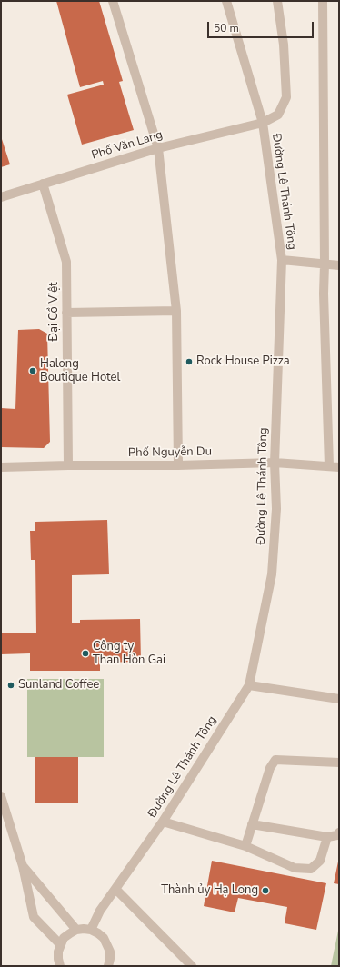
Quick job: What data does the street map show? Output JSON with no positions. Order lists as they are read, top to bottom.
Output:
{
  "streets": {
    "street": [
      "Phố Văn Lang",
      "Đường Lê Thánh Tông",
      "Đại Cồ Việt",
      "Phố Nguyễn Du"
    ]
  },
  "crossings": [
    ["Phố Văn Lang", "Đường Lê Thánh Tông"],
    ["Phố Văn Lang", "Đại Cồ Việt"],
    ["Đường Lê Thánh Tông", "Phố Nguyễn Du"],
    ["Đại Cồ Việt", "Phố Nguyễn Du"]
  ],
  "places": [
    "Rock House Pizza",
    "Halong Boutique Hotel",
    "Công ty Than Hòn Gai",
    "Sunland Coffee",
    "Thành ủy Hạ Long"
  ],
  "scale_bar": "50 m"
}
